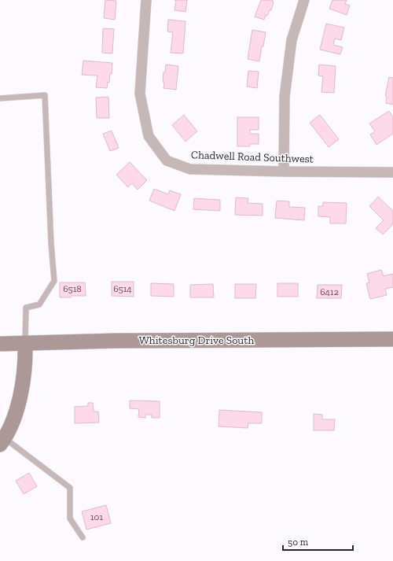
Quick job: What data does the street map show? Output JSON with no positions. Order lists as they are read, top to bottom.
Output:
{
  "streets": {
    "main road": ["Whitesburg Drive South"],
    "street": ["Chadwell Road Southwest"]
  },
  "house_numbers": [
    "6518",
    "6514",
    "6412",
    "101"
  ],
  "scale_bar": "50 m"
}
